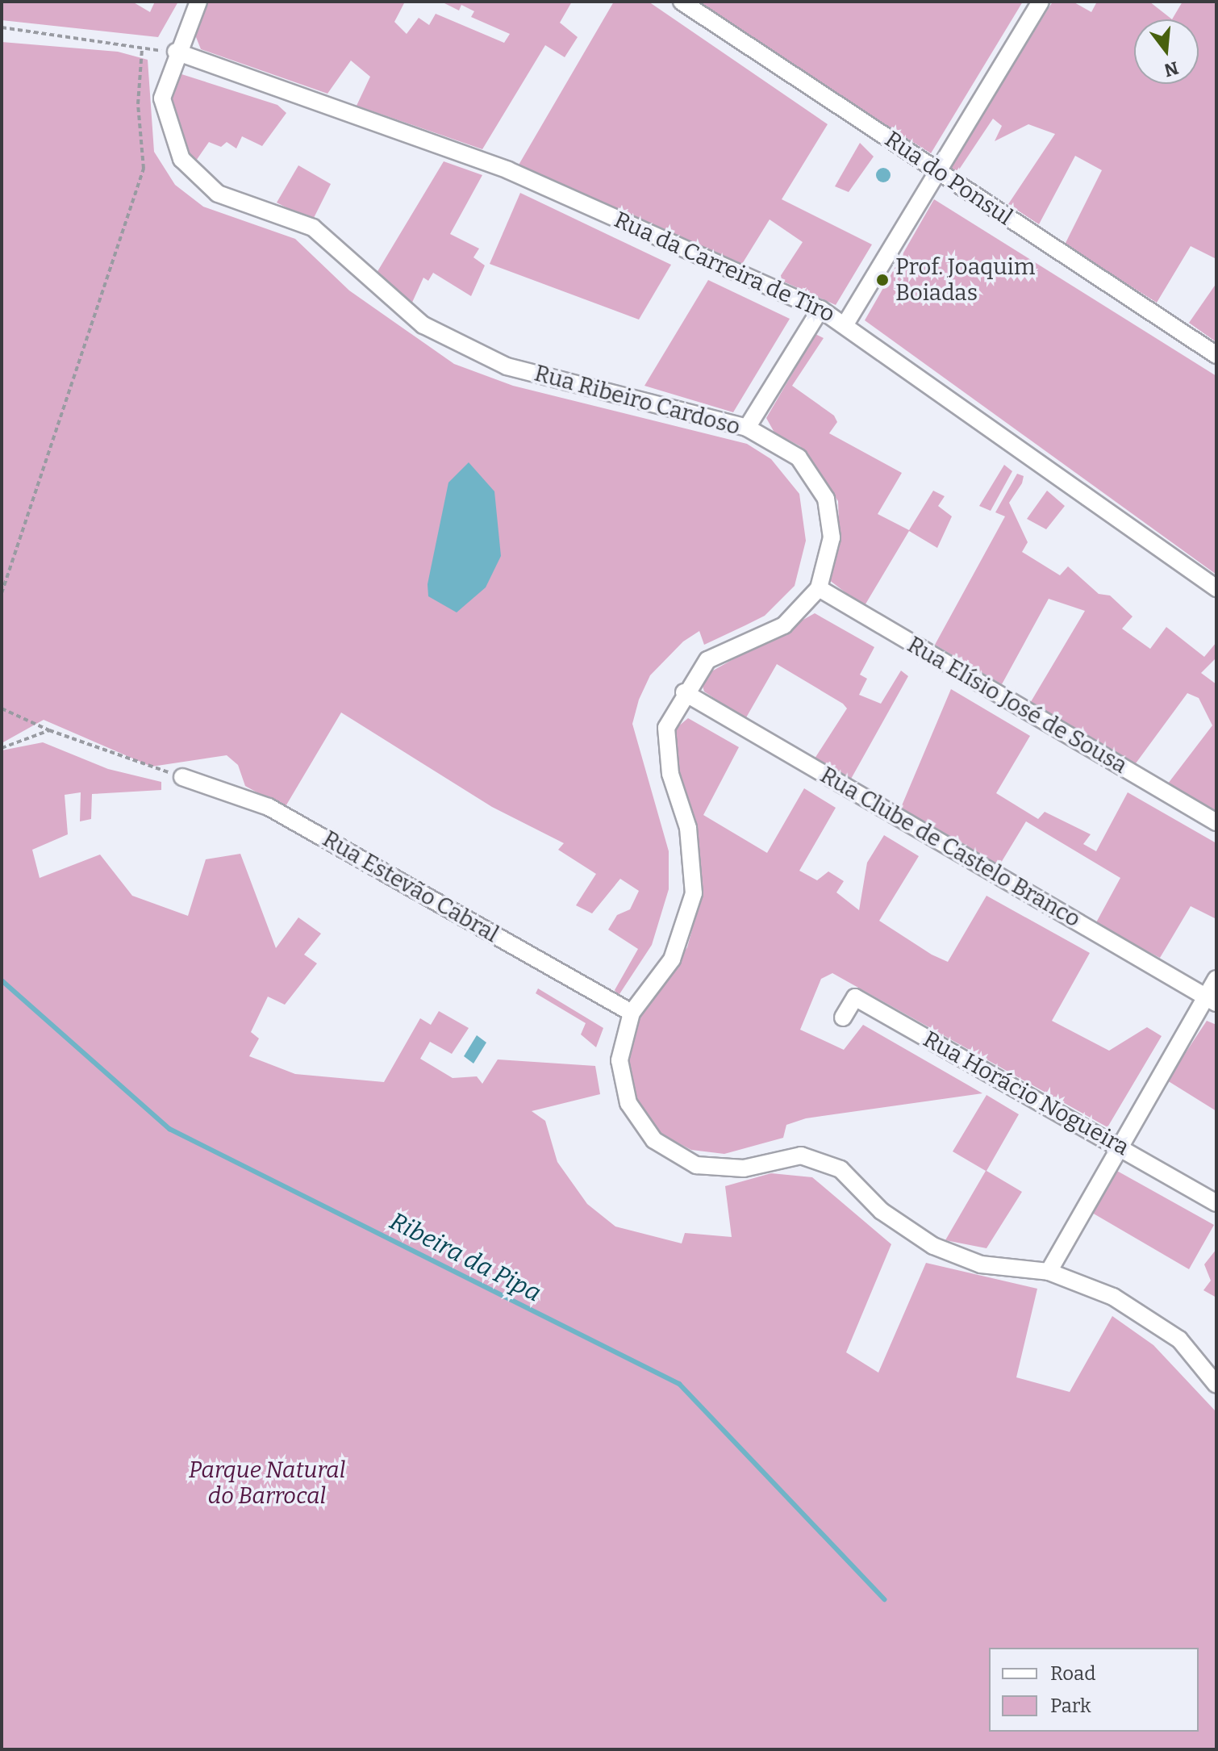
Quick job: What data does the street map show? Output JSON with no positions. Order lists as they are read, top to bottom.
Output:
{
  "streets": {
    "street": [
      "Rua do Ponsul",
      "Rua da Carreira de Tiro",
      "Rua Ribeiro Cardoso",
      "Rua Elísio José de Sousa",
      "Rua Clube de Castelo Branco",
      "Rua Estevão Cabral",
      "Rua Horácio Nogueira"
    ]
  },
  "crossings": [
    ["Rua da Carreira de Tiro", "Rua Ribeiro Cardoso"],
    ["Rua Ribeiro Cardoso", "Rua Elísio José de Sousa"],
    ["Rua Ribeiro Cardoso", "Rua Clube de Castelo Branco"],
    ["Rua Ribeiro Cardoso", "Rua Estevão Cabral"]
  ],
  "water": ["Ribeira da Pipa"],
  "parks": ["Parque Natural do Barrocal"],
  "places": ["Prof. Joaquim Boiadas"],
  "legend": ["Road", "Park"],
  "north": "bottom"
}
